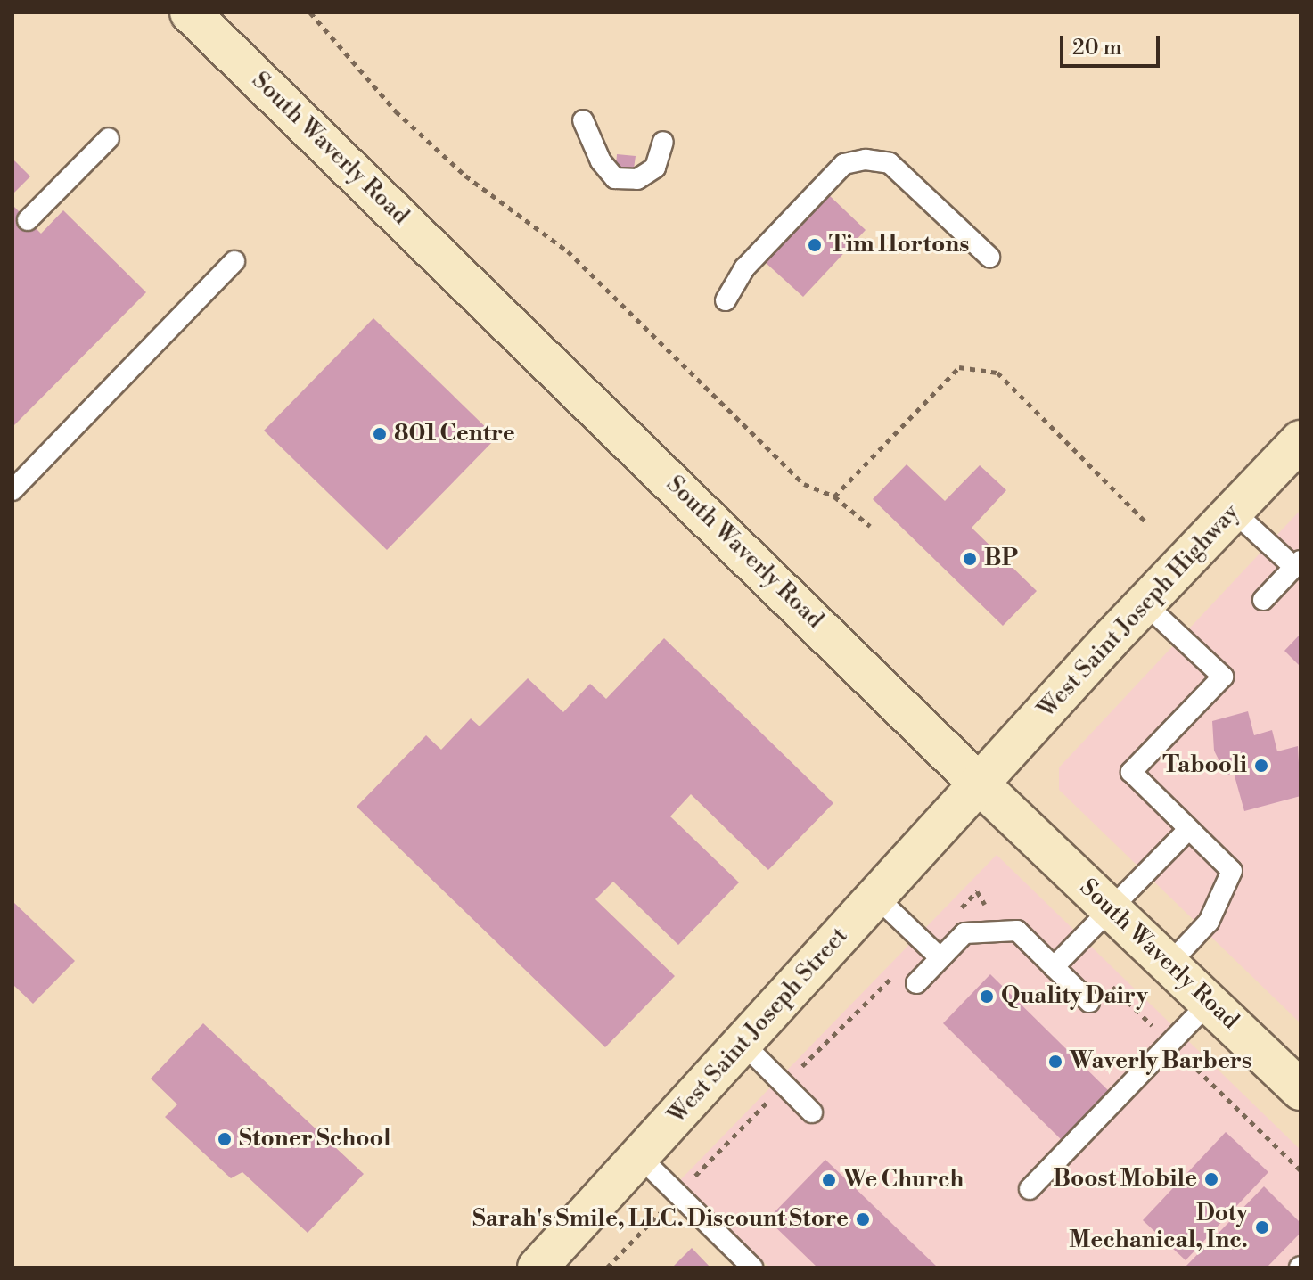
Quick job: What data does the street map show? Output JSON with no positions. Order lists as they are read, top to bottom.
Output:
{
  "streets": {
    "main road": ["South Waverly Road", "West Saint Joseph Highway", "West Saint Joseph Street"]
  },
  "crossings": [
    ["South Waverly Road", "West Saint Joseph Highway"],
    ["South Waverly Road", "West Saint Joseph Street"],
    ["West Saint Joseph Highway", "West Saint Joseph Street"]
  ],
  "places": [
    "Tim Hortons",
    "801 Centre",
    "BP",
    "Tabooli",
    "Quality Dairy",
    "Waverly Barbers",
    "Stoner School",
    "Boost Mobile",
    "We Church",
    "Sarah's Smile, LLC. Discount Store",
    "Doty Mechanical, Inc."
  ],
  "scale_bar": "20 m"
}
